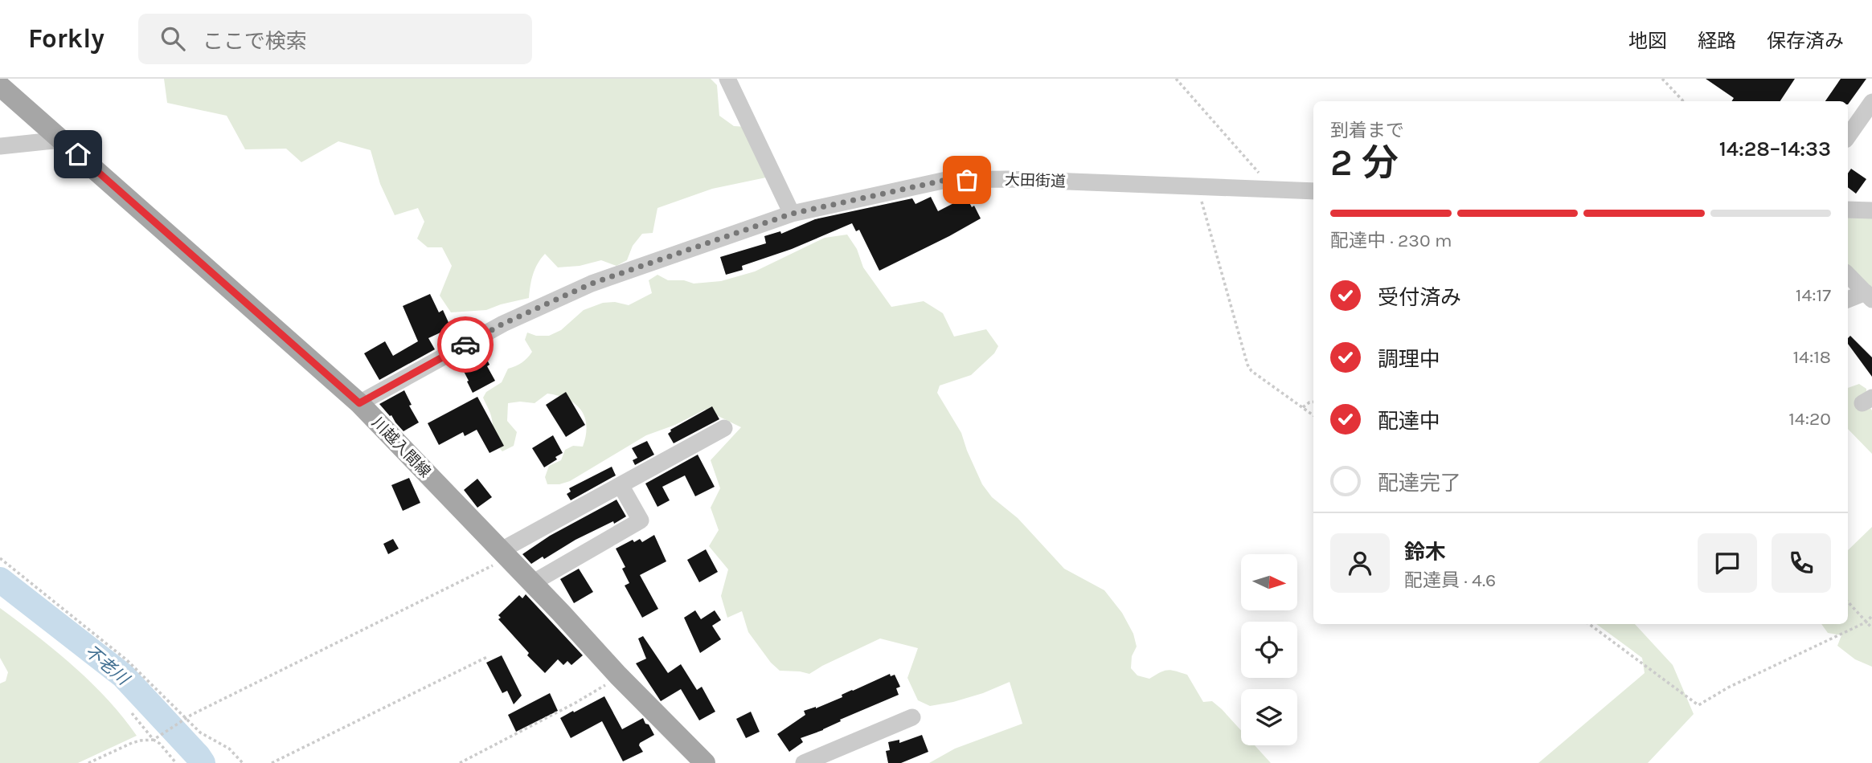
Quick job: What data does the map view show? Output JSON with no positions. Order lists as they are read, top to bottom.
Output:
{
  "streets": {
    "main road": ["川越入間線"],
    "street": ["大田街道"]
  },
  "crossings": [
    ["大田街道", "川越入間線"]
  ],
  "water": ["不老川"],
  "north": "right",
  "page": {
    "header": "Forkly",
    "search": "ここで検索",
    "nav": ["地図", "経路", "保存済み"],
    "heading": ["2 分", "到着まで", "14:28–14:33"],
    "panel": ["鈴木", "配達員 · 4.6"],
    "bar": "配達中 · 230 m",
    "list": [
      ["受付済み", "14:17"],
      ["調理中", "14:18"],
      ["配達中", "14:20"],
      "配達完了"
    ]
  }
}
